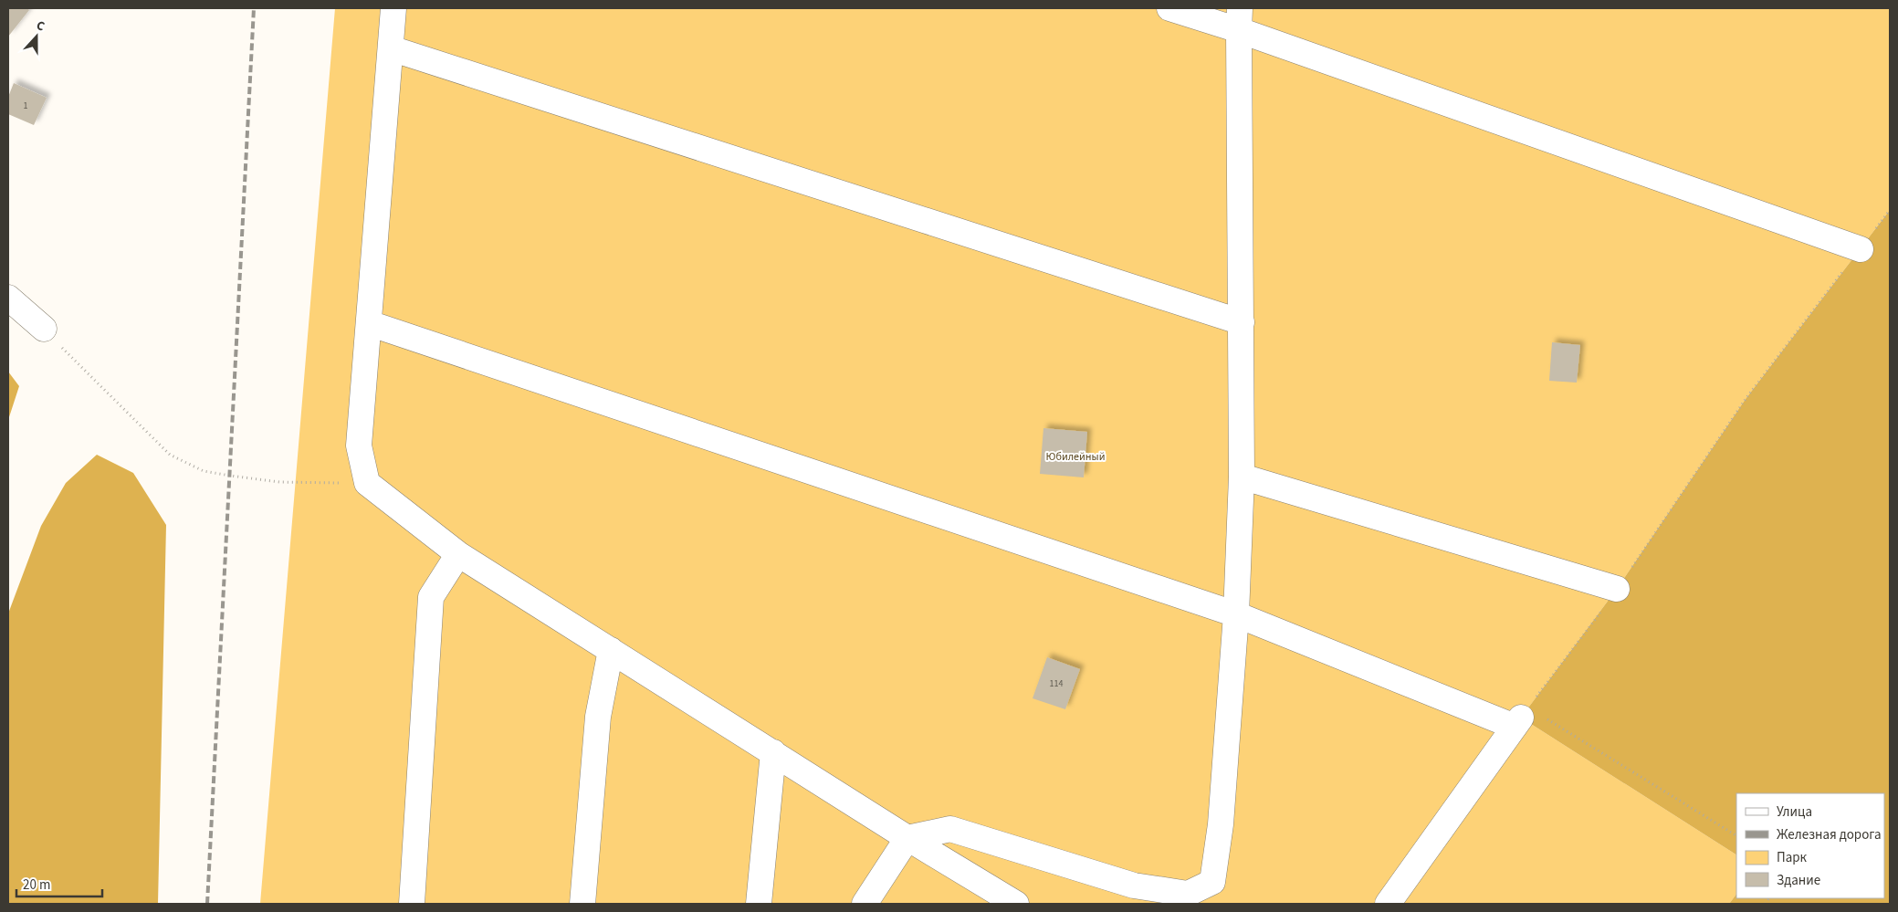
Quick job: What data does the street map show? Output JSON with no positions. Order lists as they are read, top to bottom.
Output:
{
  "parks": ["Юбилейный"],
  "house_numbers": ["1", "114"],
  "legend": [
    "Улица",
    "Железная дорога",
    "Парк",
    "Здание"
  ],
  "scale_bar": "20 m",
  "north": "top"
}
